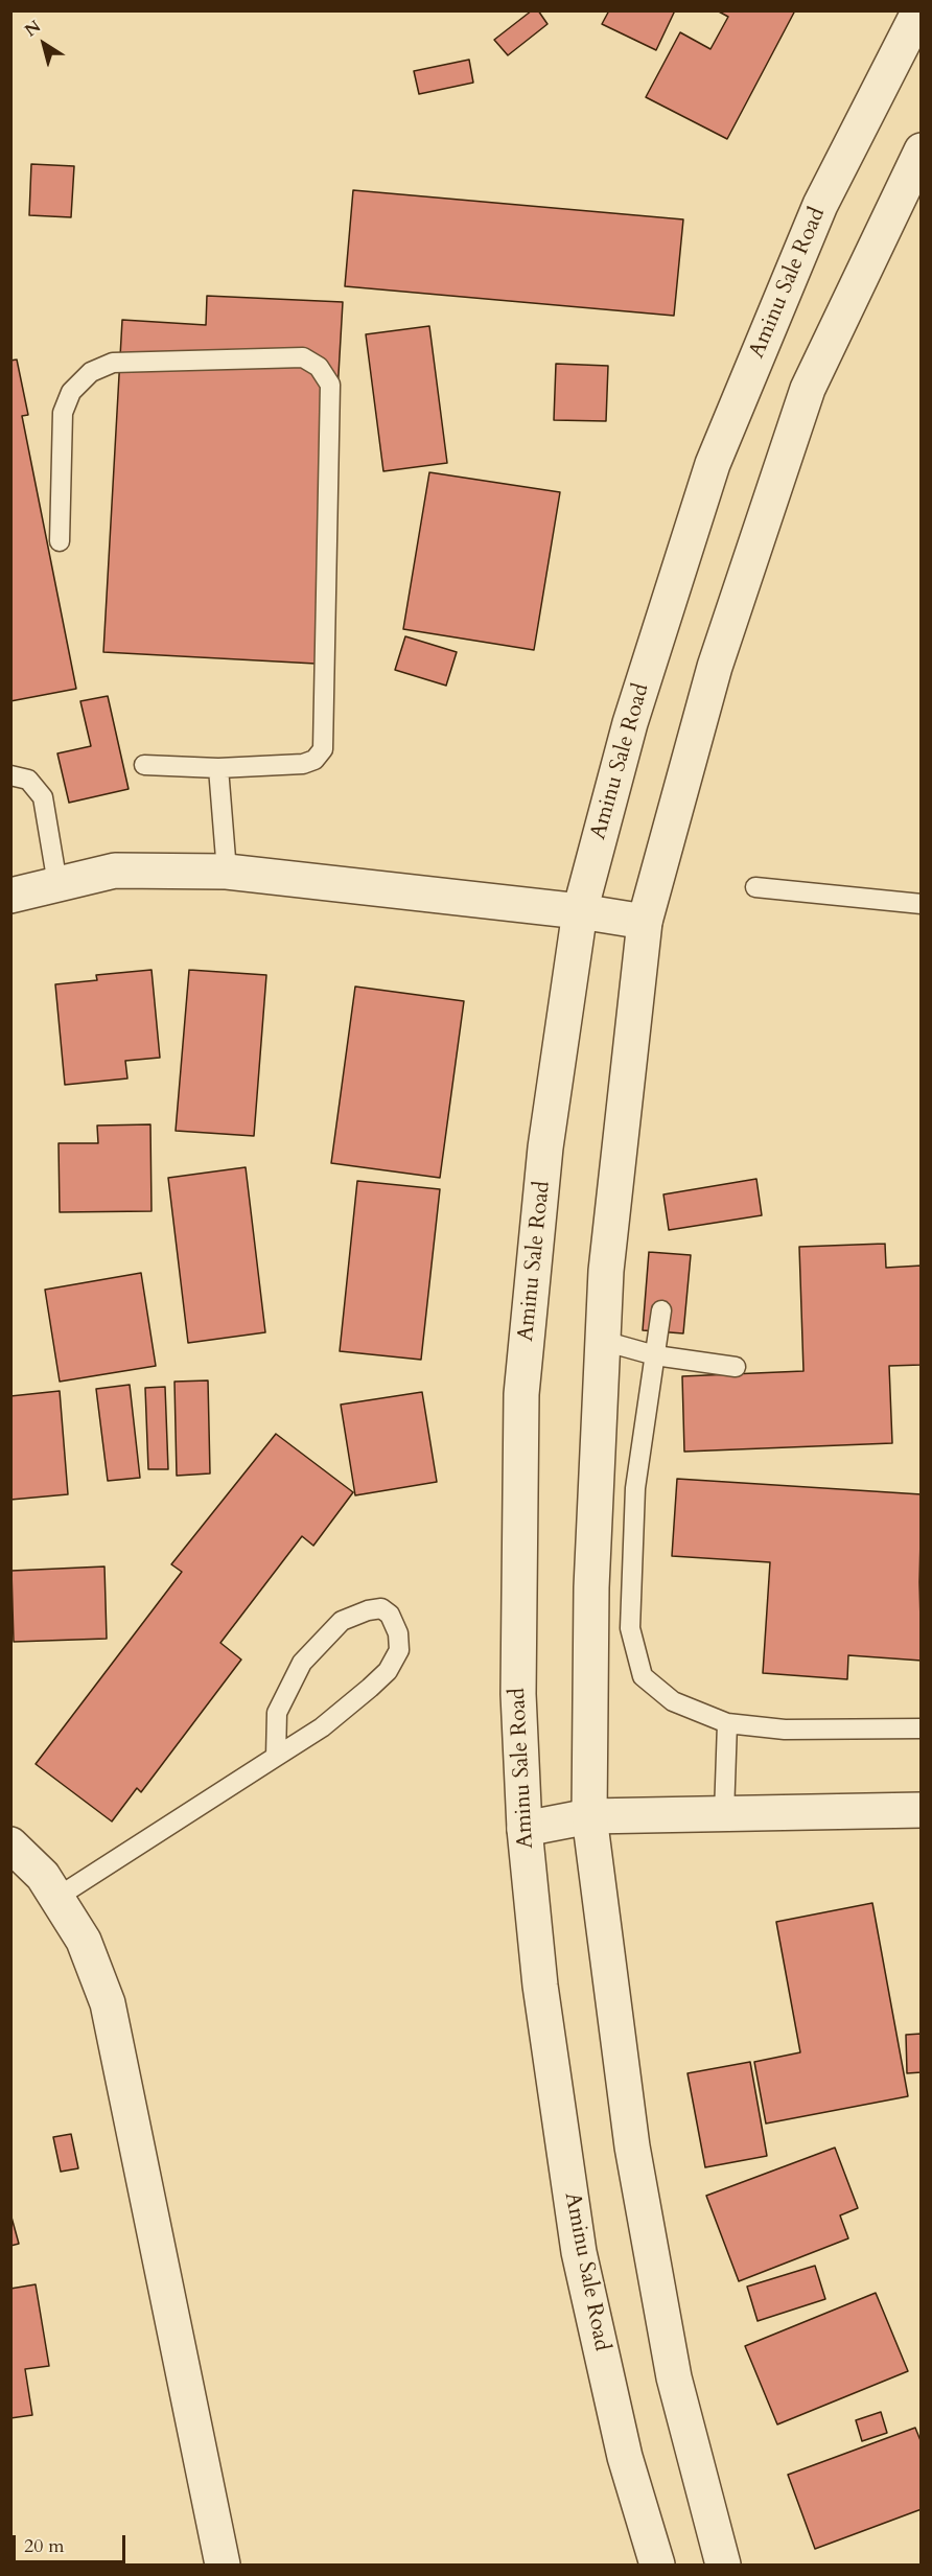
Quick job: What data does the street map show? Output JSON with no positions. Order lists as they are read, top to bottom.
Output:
{
  "streets": {
    "street": ["Aminu Sale Road"]
  },
  "scale_bar": "20 m",
  "north": "top left"
}
